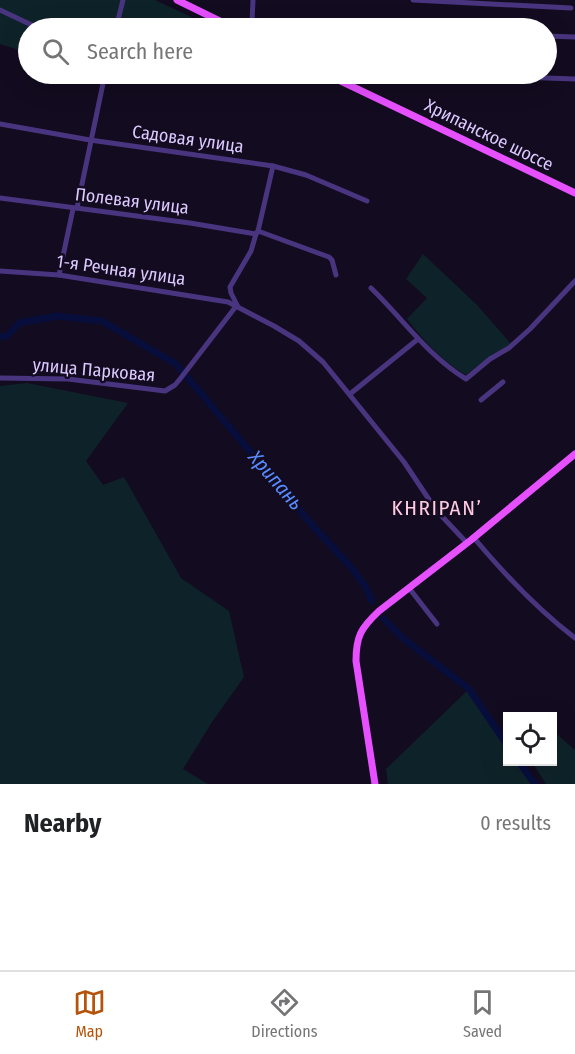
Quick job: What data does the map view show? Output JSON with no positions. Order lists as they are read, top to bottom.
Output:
{
  "streets": {
    "main road": ["Хрипанское шоссе"],
    "street": [
      "Садовая улица",
      "Полевая улица",
      "1-я Речная улица",
      "улица Парковая"
    ]
  },
  "crossings": [
    ["1-я Речная улица", "улица Парковая"]
  ],
  "districts": ["KHRIPAN’"],
  "water": ["Хрипань"],
  "page": {
    "search": "Search here",
    "heading": ["Nearby", "0 results"],
    "nav": ["Map", "Directions", "Saved"]
  }
}
